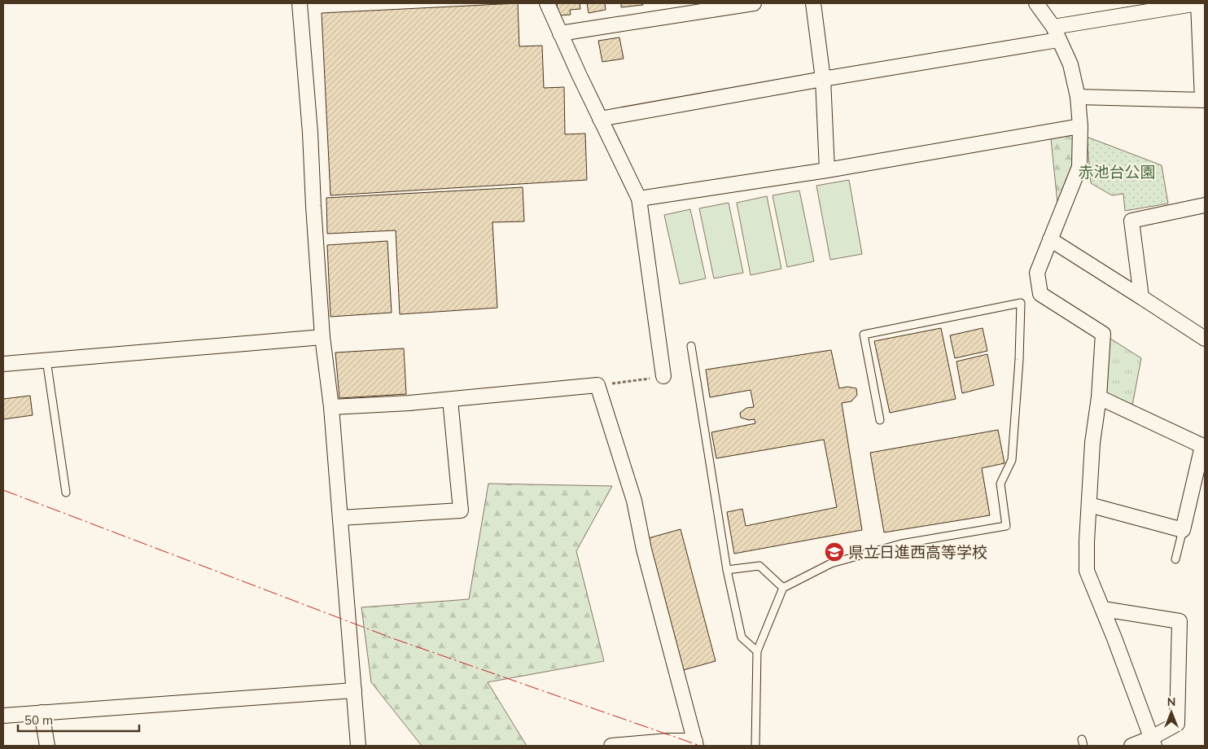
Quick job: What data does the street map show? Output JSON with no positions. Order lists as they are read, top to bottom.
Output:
{
  "parks": ["赤池台公園"],
  "places": {
    "school or university": ["県立日進西高等学校"]
  },
  "scale_bar": "50 m",
  "north": "top"
}
